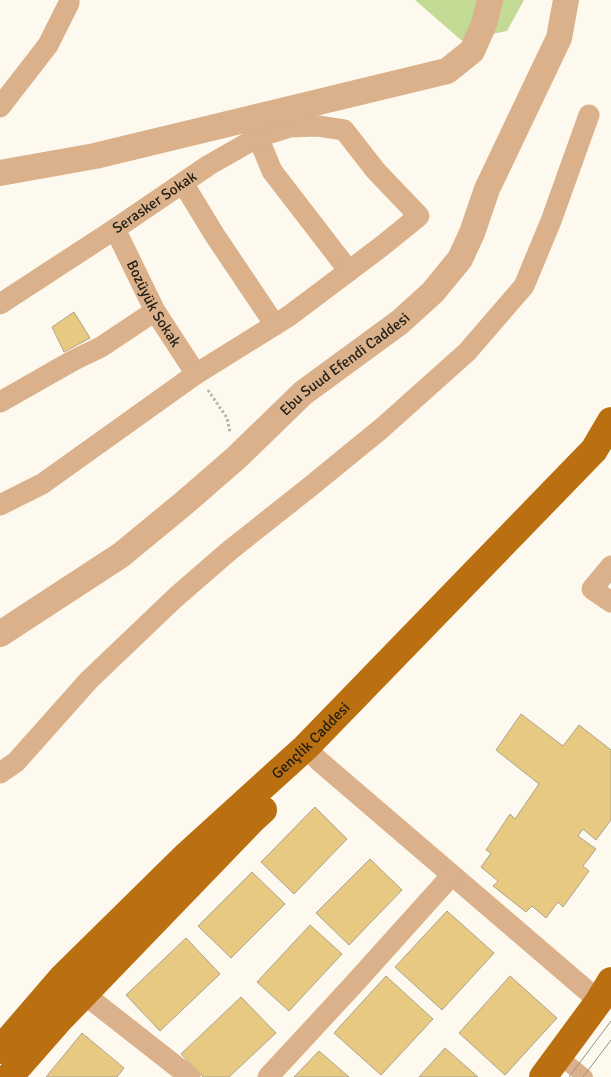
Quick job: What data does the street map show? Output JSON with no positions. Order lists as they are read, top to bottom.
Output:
{
  "streets": {
    "main road": ["Gençlik Caddesi"],
    "street": ["Serasker Sokak", "Bozüyük Sokak", "Ebu Suud Efendi Caddesi"]
  },
  "crossings": [
    ["Serasker Sokak", "Bozüyük Sokak"]
  ]
}
